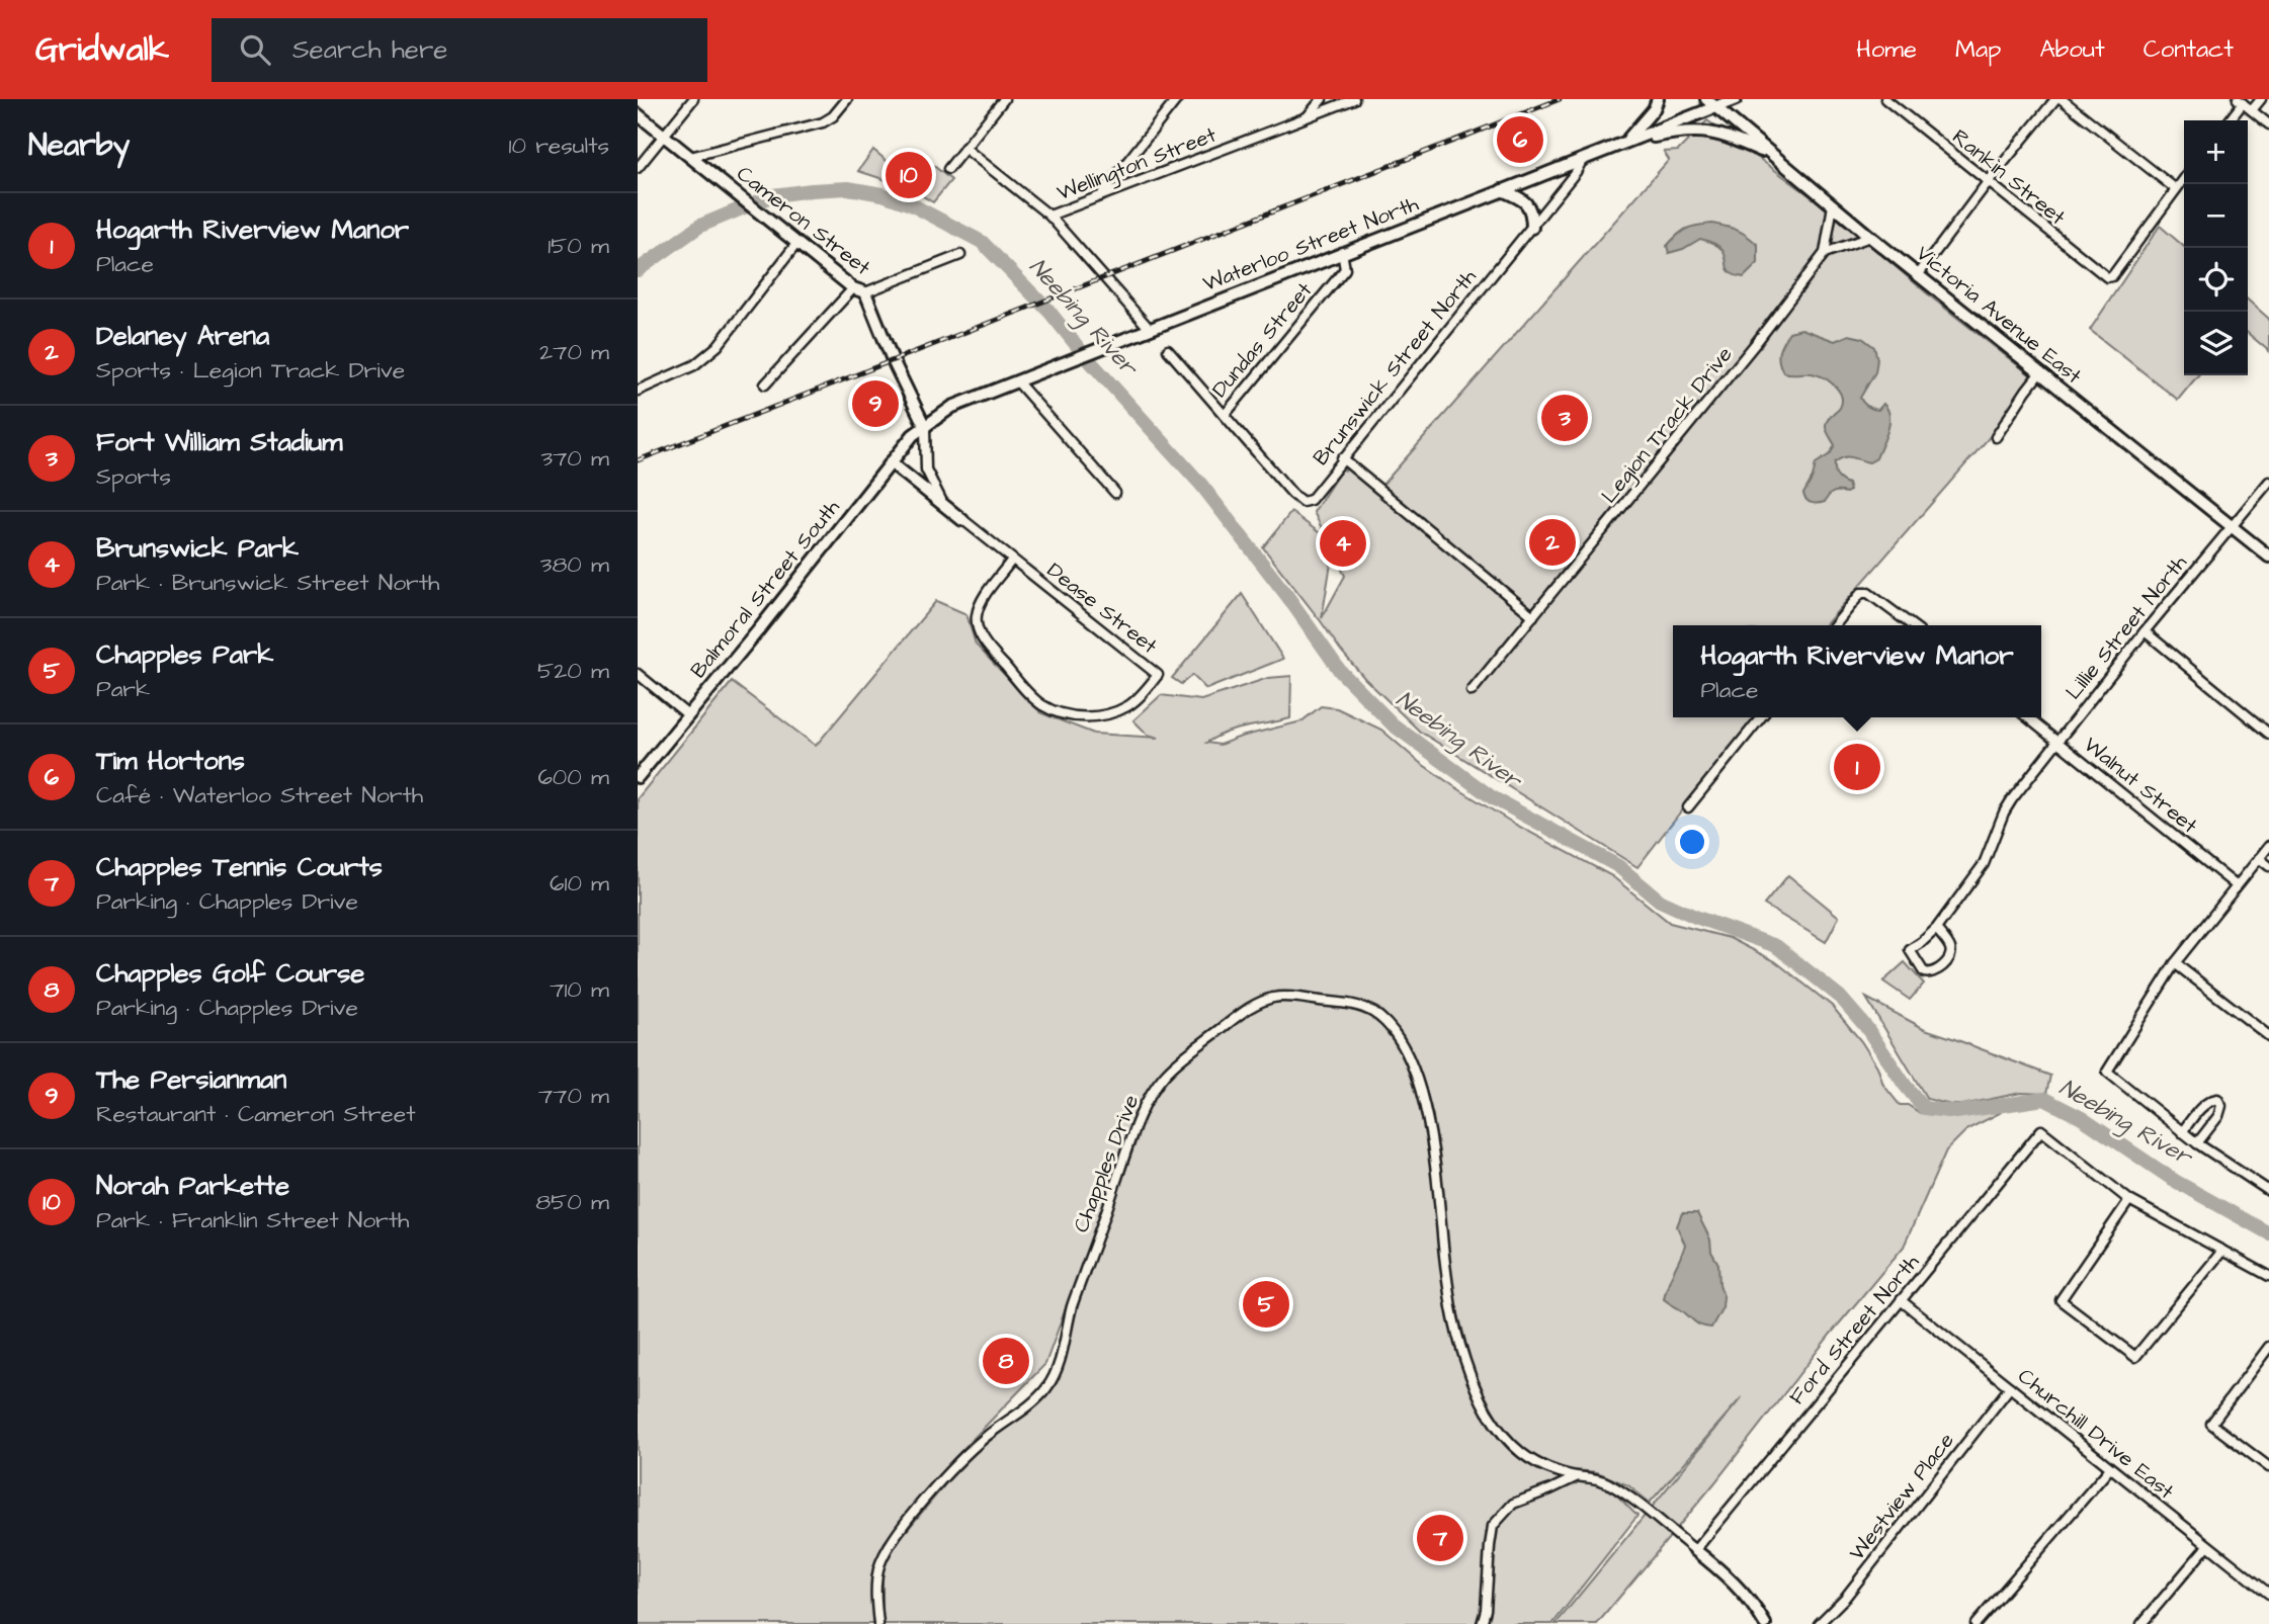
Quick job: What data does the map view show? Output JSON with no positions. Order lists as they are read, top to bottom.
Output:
{
  "streets": {
    "main road": [
      "Cameron Street",
      "Waterloo Street North",
      "Victoria Avenue East",
      "Balmoral Street South"
    ],
    "street": [
      "Wellington Street",
      "Rankin Street",
      "Dundas Street",
      "Brunswick Street North",
      "Legion Track Drive",
      "Dease Street",
      "Lillie Street North",
      "Walnut Street",
      "Chapples Drive",
      "Ford Street North",
      "Churchill Drive East",
      "Westview Place"
    ]
  },
  "crossings": [
    ["Cameron Street", "Waterloo Street North"],
    ["Cameron Street", "Balmoral Street South"],
    ["Cameron Street", "Dease Street"],
    ["Waterloo Street North", "Victoria Avenue East"],
    ["Waterloo Street North", "Dundas Street"],
    ["Waterloo Street North", "Brunswick Street North"],
    ["Waterloo Street North", "Balmoral Street South"],
    ["Waterloo Street North", "Dease Street"],
    ["Victoria Avenue East", "Legion Track Drive"],
    ["Victoria Avenue East", "Lillie Street North"],
    ["Dundas Street", "Brunswick Street North"],
    ["Balmoral Street South", "Dease Street"],
    ["Lillie Street North", "Walnut Street"],
    ["Chapples Drive", "Ford Street North"],
    ["Ford Street North", "Churchill Drive East"],
    ["Churchill Drive East", "Westview Place"]
  ],
  "water": ["Neebing River"],
  "page": {
    "header": "Gridwalk",
    "search": "Search here",
    "nav": [
      "Home",
      "Map",
      "About",
      "Contact"
    ],
    "heading": ["Nearby", "10 results"],
    "pins": [
      "6",
      "10",
      "9",
      "3",
      "2",
      "4",
      "1",
      "5",
      "8",
      "7"
    ],
    "map_buttons": ["+", "−"],
    "list": [
      {
        "mark": "1",
        "name": "Hogarth Riverview Manor",
        "note": "Place",
        "value": "150 m"
      },
      {
        "mark": "2",
        "name": "Delaney Arena",
        "note": "Sports · Legion Track Drive",
        "value": "270 m"
      },
      {
        "mark": "3",
        "name": "Fort William Stadium",
        "note": "Sports",
        "value": "370 m"
      },
      {
        "mark": "4",
        "name": "Brunswick Park",
        "note": "Park · Brunswick Street North",
        "value": "380 m"
      },
      {
        "mark": "5",
        "name": "Chapples Park",
        "note": "Park",
        "value": "520 m"
      },
      {
        "mark": "6",
        "name": "Tim Hortons",
        "note": "Café · Waterloo Street North",
        "value": "600 m"
      },
      {
        "mark": "7",
        "name": "Chapples Tennis Courts",
        "note": "Parking · Chapples Drive",
        "value": "610 m"
      },
      {
        "mark": "8",
        "name": "Chapples Golf Course",
        "note": "Parking · Chapples Drive",
        "value": "710 m"
      },
      {
        "mark": "9",
        "name": "The Persianman",
        "note": "Restaurant · Cameron Street",
        "value": "770 m"
      },
      {
        "mark": "10",
        "name": "Norah Parkette",
        "note": "Park · Franklin Street North",
        "value": "850 m"
      }
    ],
    "popup": ["Hogarth Riverview Manor", "Place"]
  }
}
